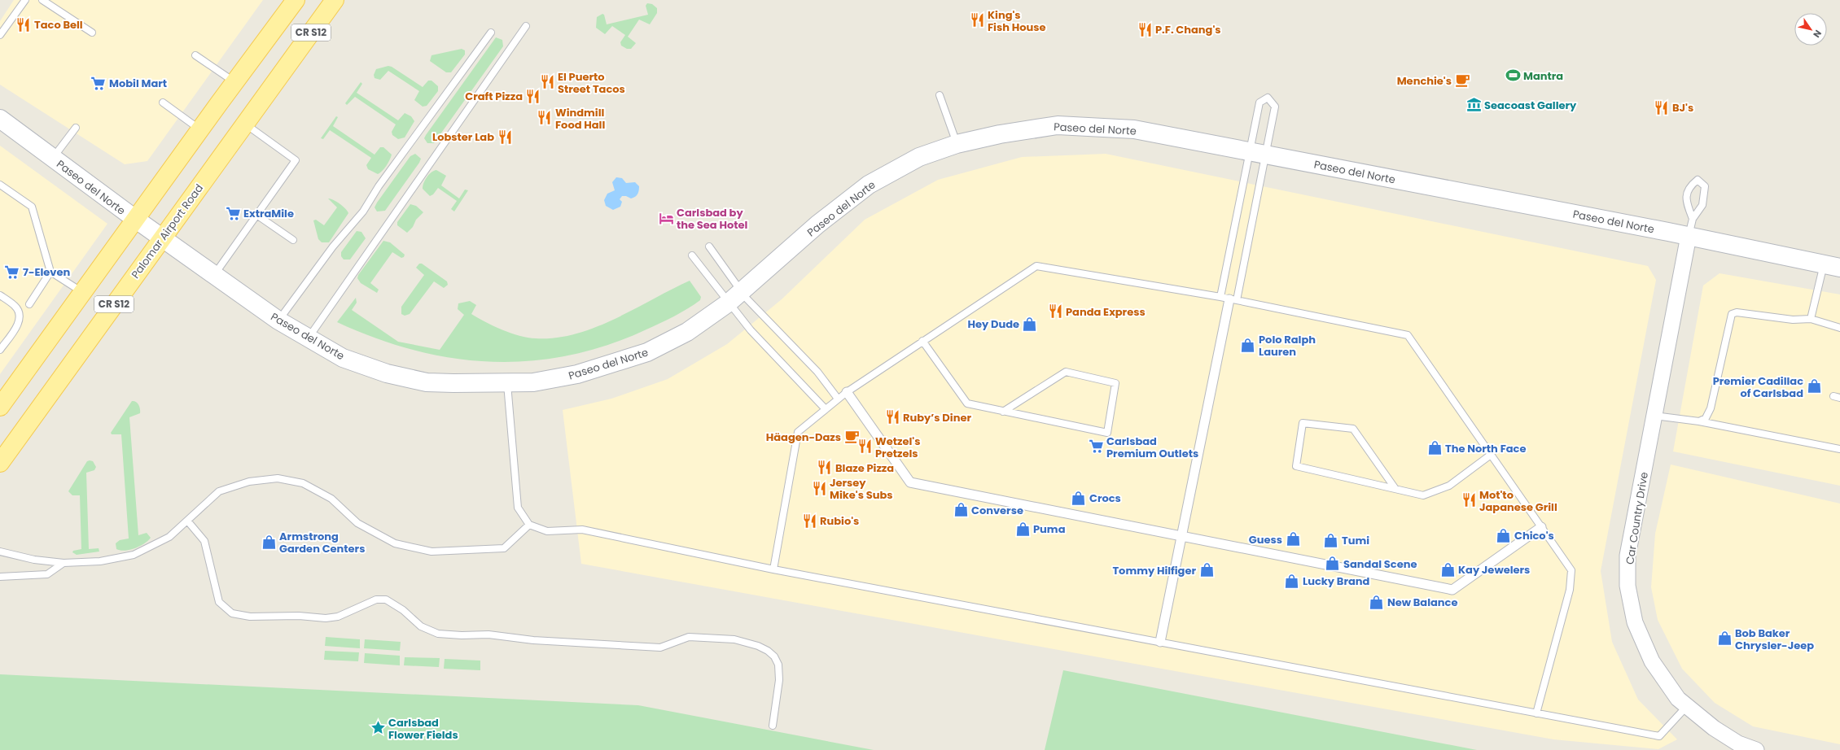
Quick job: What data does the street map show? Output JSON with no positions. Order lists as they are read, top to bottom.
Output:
{
  "streets": {
    "main road": ["CR S12", "Paseo del Norte", "Palomar Airport Road"],
    "street": ["Car Country Drive"]
  },
  "crossings": [
    ["CR S12", "Paseo del Norte"],
    ["Paseo del Norte", "Palomar Airport Road"],
    ["Paseo del Norte", "Car Country Drive"]
  ],
  "places": {
    "restaurant": [
      "King's Fish House",
      "Taco Bell",
      "P.F. Chang's",
      "El Puerto Street Tacos",
      "Craft Pizza",
      "BJ's",
      "Windmill Food Hall",
      "Lobster Lab",
      "Panda Express",
      "Ruby’s Diner",
      "Wetzel's Pretzels",
      "Blaze Pizza",
      "Jersey Mike's Subs",
      "Mot'to Japanese Grill",
      "Rubio's"
    ],
    "sports": ["Mantra"],
    "cafe": ["Menchie's", "Häagen-Dazs"],
    "supermarket": [
      "Mobil Mart",
      "ExtraMile",
      "7-Eleven",
      "Carlsbad Premium Outlets"
    ],
    "museum": ["Seacoast Gallery"],
    "hotel": ["Carlsbad by the Sea Hotel"],
    "shop": [
      "Hey Dude",
      "Polo Ralph Lauren",
      "Premier Cadillac of Carlsbad",
      "The North Face",
      "Crocs",
      "Converse",
      "Puma",
      "Chico's",
      "Guess",
      "Tumi",
      "Armstrong Garden Centers",
      "Sandal Scene",
      "Kay Jewelers",
      "Tommy Hilfiger",
      "Lucky Brand",
      "New Balance",
      "Bob Baker Chrysler-Jeep"
    ],
    "place": ["Carlsbad Flower Fields"]
  },
  "north": "bottom right"
}
